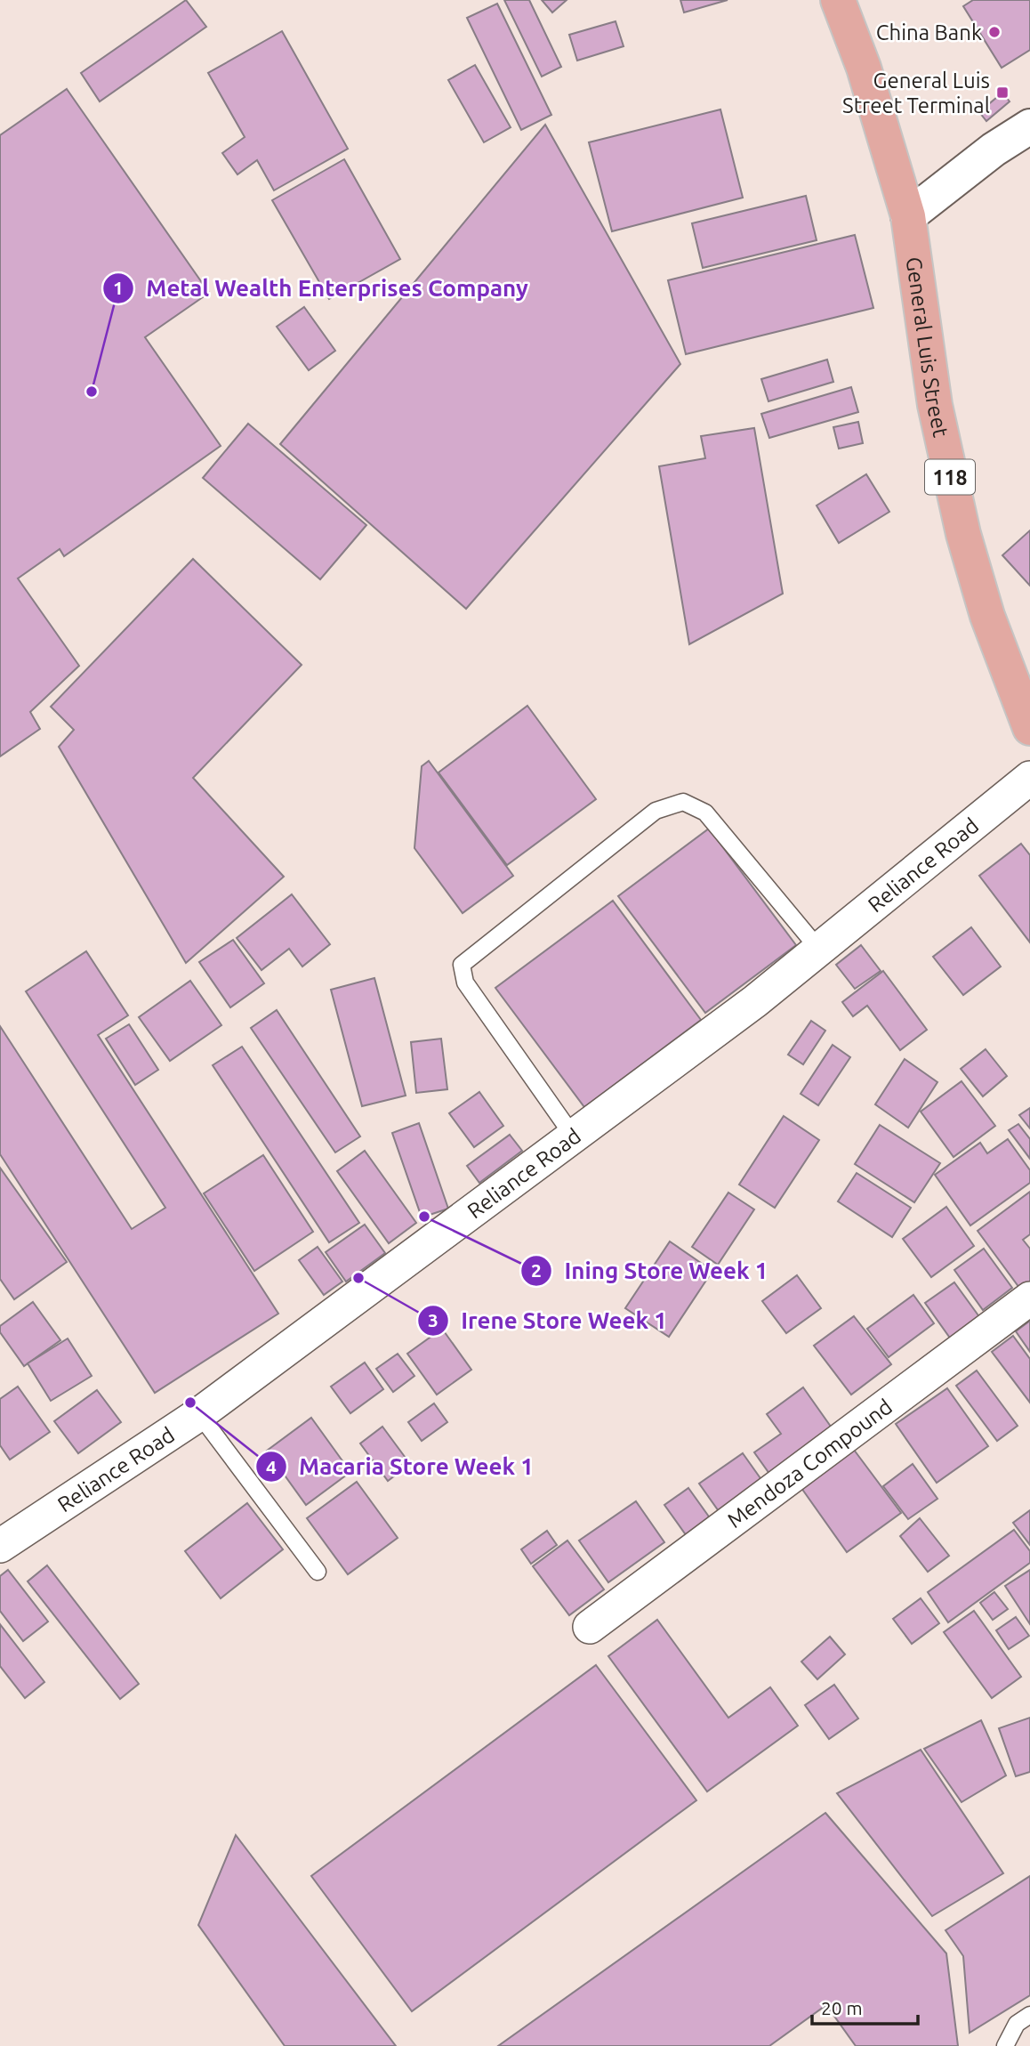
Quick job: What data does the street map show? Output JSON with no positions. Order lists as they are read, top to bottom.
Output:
{
  "streets": {
    "main road": ["General Luis Street", "118"],
    "street": ["Reliance Road", "Mendoza Compound"]
  },
  "places": {
    "other": [
      "China Bank",
      "Metal Wealth Enterprises Company",
      "Ining Store Week 1",
      "Irene Store Week 1",
      "Macaria Store Week 1"
    ],
    "transit": ["General Luis Street Terminal"]
  },
  "scale_bar": "20 m"
}
